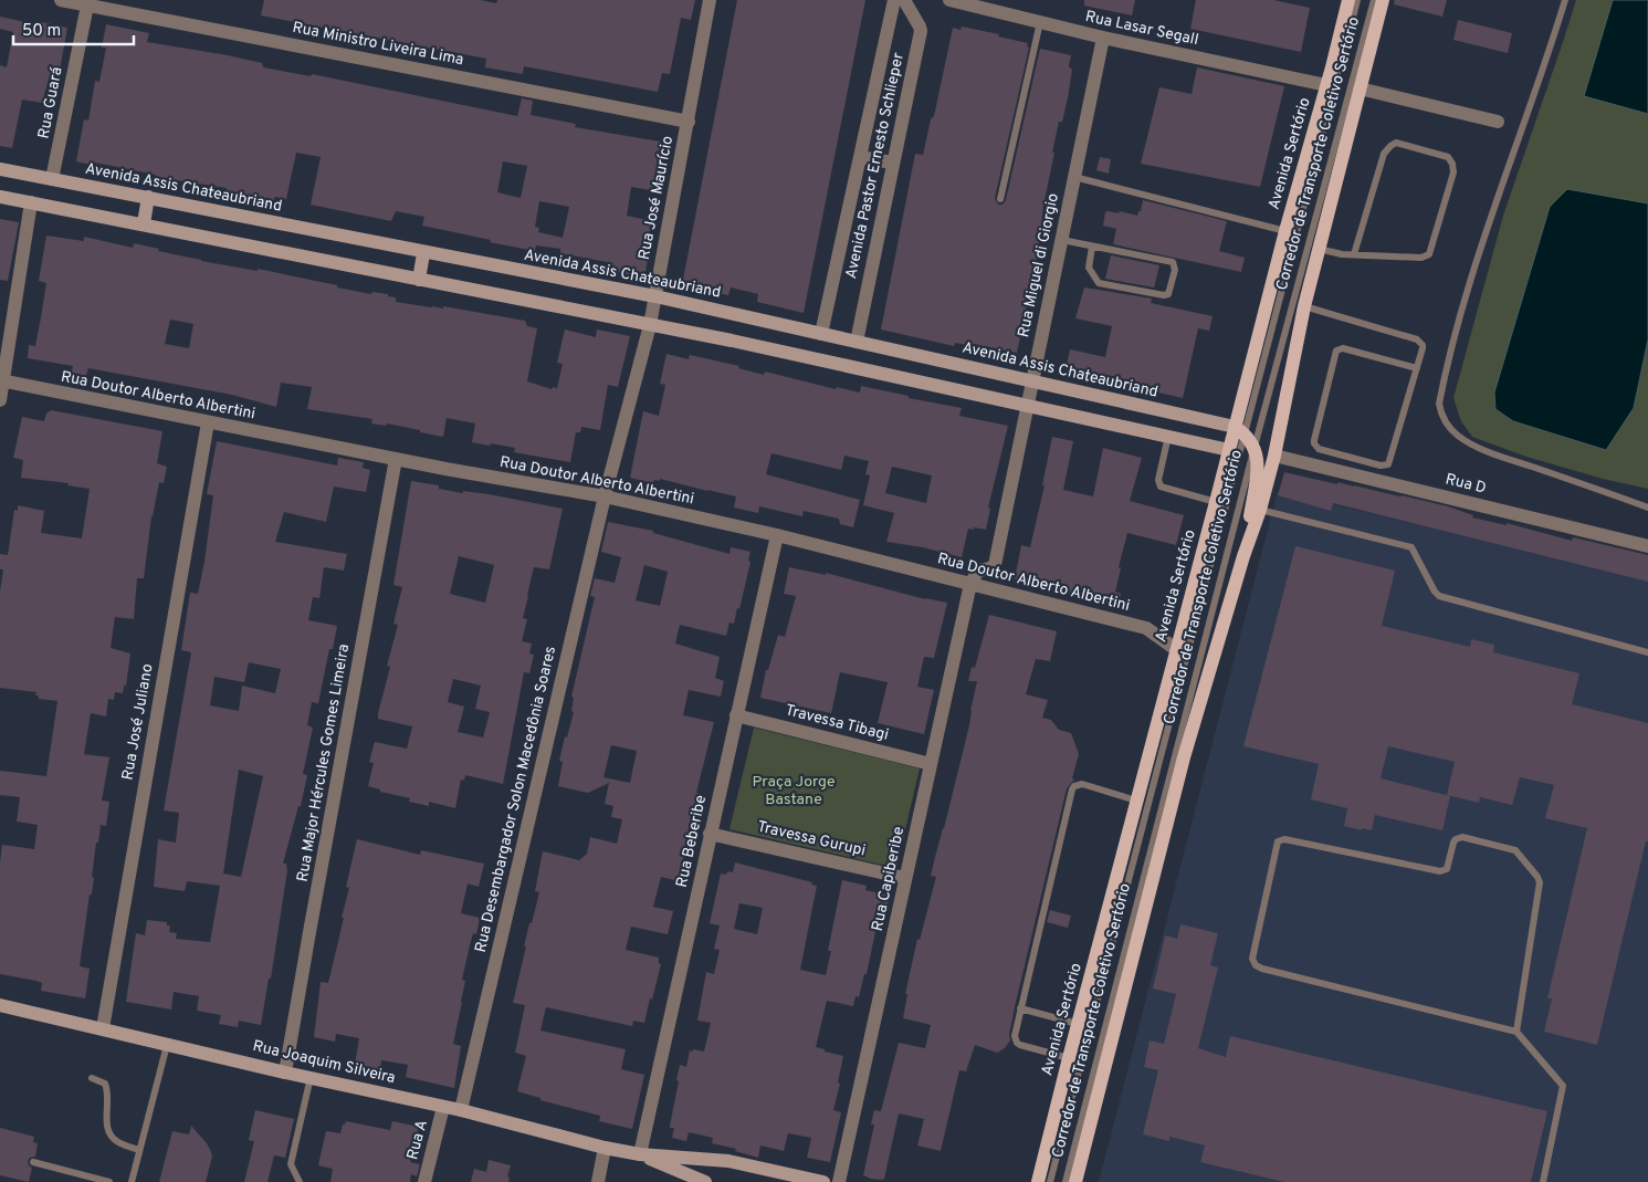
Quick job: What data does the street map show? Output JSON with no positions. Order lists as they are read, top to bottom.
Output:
{
  "streets": {
    "main road": ["Avenida Sertório"],
    "street": [
      "Rua Lasar Segall",
      "Rua Ministro Liveira Lima",
      "Rua Guará",
      "Avenida Pastor Ernesto Schlieper",
      "Avenida Assis Chateaubriand",
      "Rua José Maurício",
      "Rua Miguel di Giorgio",
      "Rua Doutor Alberto Albertini",
      "Rua D",
      "Rua José Juliano",
      "Travessa Tibagi",
      "Rua Major Hércules Gomes Limeira",
      "Rua Desembargador Solon Macedônia Soares",
      "Travessa Gurupi",
      "Rua Beberibe",
      "Rua Capiberibe",
      "Rua Joaquim Silveira",
      "Rua A"
    ],
    "lane": ["Corredor de Transporte Coletivo Sertório"]
  },
  "crossings": [
    ["Rua Lasar Segall", "Avenida Sertório"],
    ["Rua Lasar Segall", "Rua Miguel di Giorgio"],
    ["Rua Ministro Liveira Lima", "Rua Guará"],
    ["Rua Ministro Liveira Lima", "Rua José Maurício"],
    ["Rua Guará", "Avenida Assis Chateaubriand"],
    ["Avenida Sertório", "Corredor de Transporte Coletivo Sertório"],
    ["Avenida Sertório", "Avenida Assis Chateaubriand"],
    ["Avenida Sertório", "Rua Doutor Alberto Albertini"],
    ["Corredor de Transporte Coletivo Sertório", "Avenida Assis Chateaubriand"],
    ["Avenida Pastor Ernesto Schlieper", "Avenida Assis Chateaubriand"],
    ["Avenida Assis Chateaubriand", "Rua José Maurício"],
    ["Avenida Assis Chateaubriand", "Rua Miguel di Giorgio"],
    ["Rua José Maurício", "Rua Doutor Alberto Albertini"],
    ["Rua José Maurício", "Rua Desembargador Solon Macedônia Soares"],
    ["Rua Miguel di Giorgio", "Rua Doutor Alberto Albertini"],
    ["Rua Miguel di Giorgio", "Rua Capiberibe"],
    ["Rua Doutor Alberto Albertini", "Rua José Juliano"],
    ["Rua Doutor Alberto Albertini", "Rua Major Hércules Gomes Limeira"],
    ["Rua Doutor Alberto Albertini", "Rua Desembargador Solon Macedônia Soares"],
    ["Rua Doutor Alberto Albertini", "Rua Beberibe"],
    ["Rua Doutor Alberto Albertini", "Rua Capiberibe"],
    ["Rua José Juliano", "Rua Joaquim Silveira"],
    ["Travessa Tibagi", "Rua Beberibe"],
    ["Travessa Tibagi", "Rua Capiberibe"],
    ["Rua Major Hércules Gomes Limeira", "Rua Joaquim Silveira"],
    ["Rua Desembargador Solon Macedônia Soares", "Rua Joaquim Silveira"],
    ["Travessa Gurupi", "Rua Beberibe"],
    ["Travessa Gurupi", "Rua Capiberibe"],
    ["Rua Beberibe", "Rua Joaquim Silveira"],
    ["Rua Joaquim Silveira", "Rua A"]
  ],
  "parks": ["Praça Jorge Bastane"],
  "scale_bar": "50 m"
}
